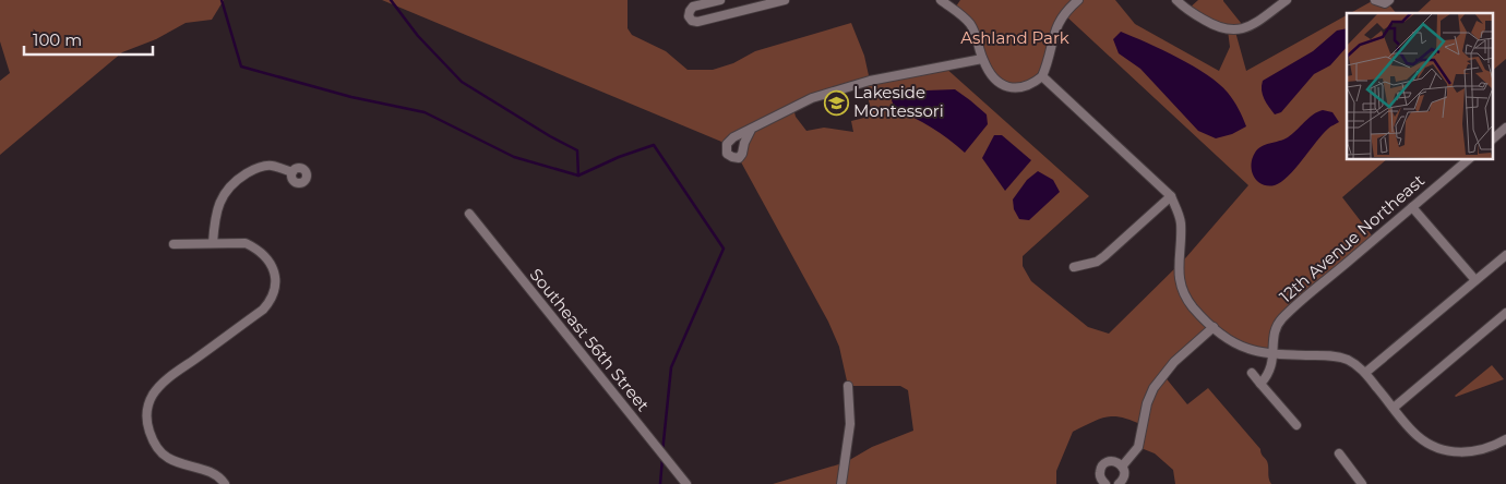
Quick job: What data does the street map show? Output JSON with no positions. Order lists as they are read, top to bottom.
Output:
{
  "streets": {
    "street": ["12th Avenue Northeast", "Southeast 56th Street"]
  },
  "parks": ["Ashland Park"],
  "places": {
    "school or university": ["Lakeside Montessori"]
  },
  "scale_bar": "100 m"
}
